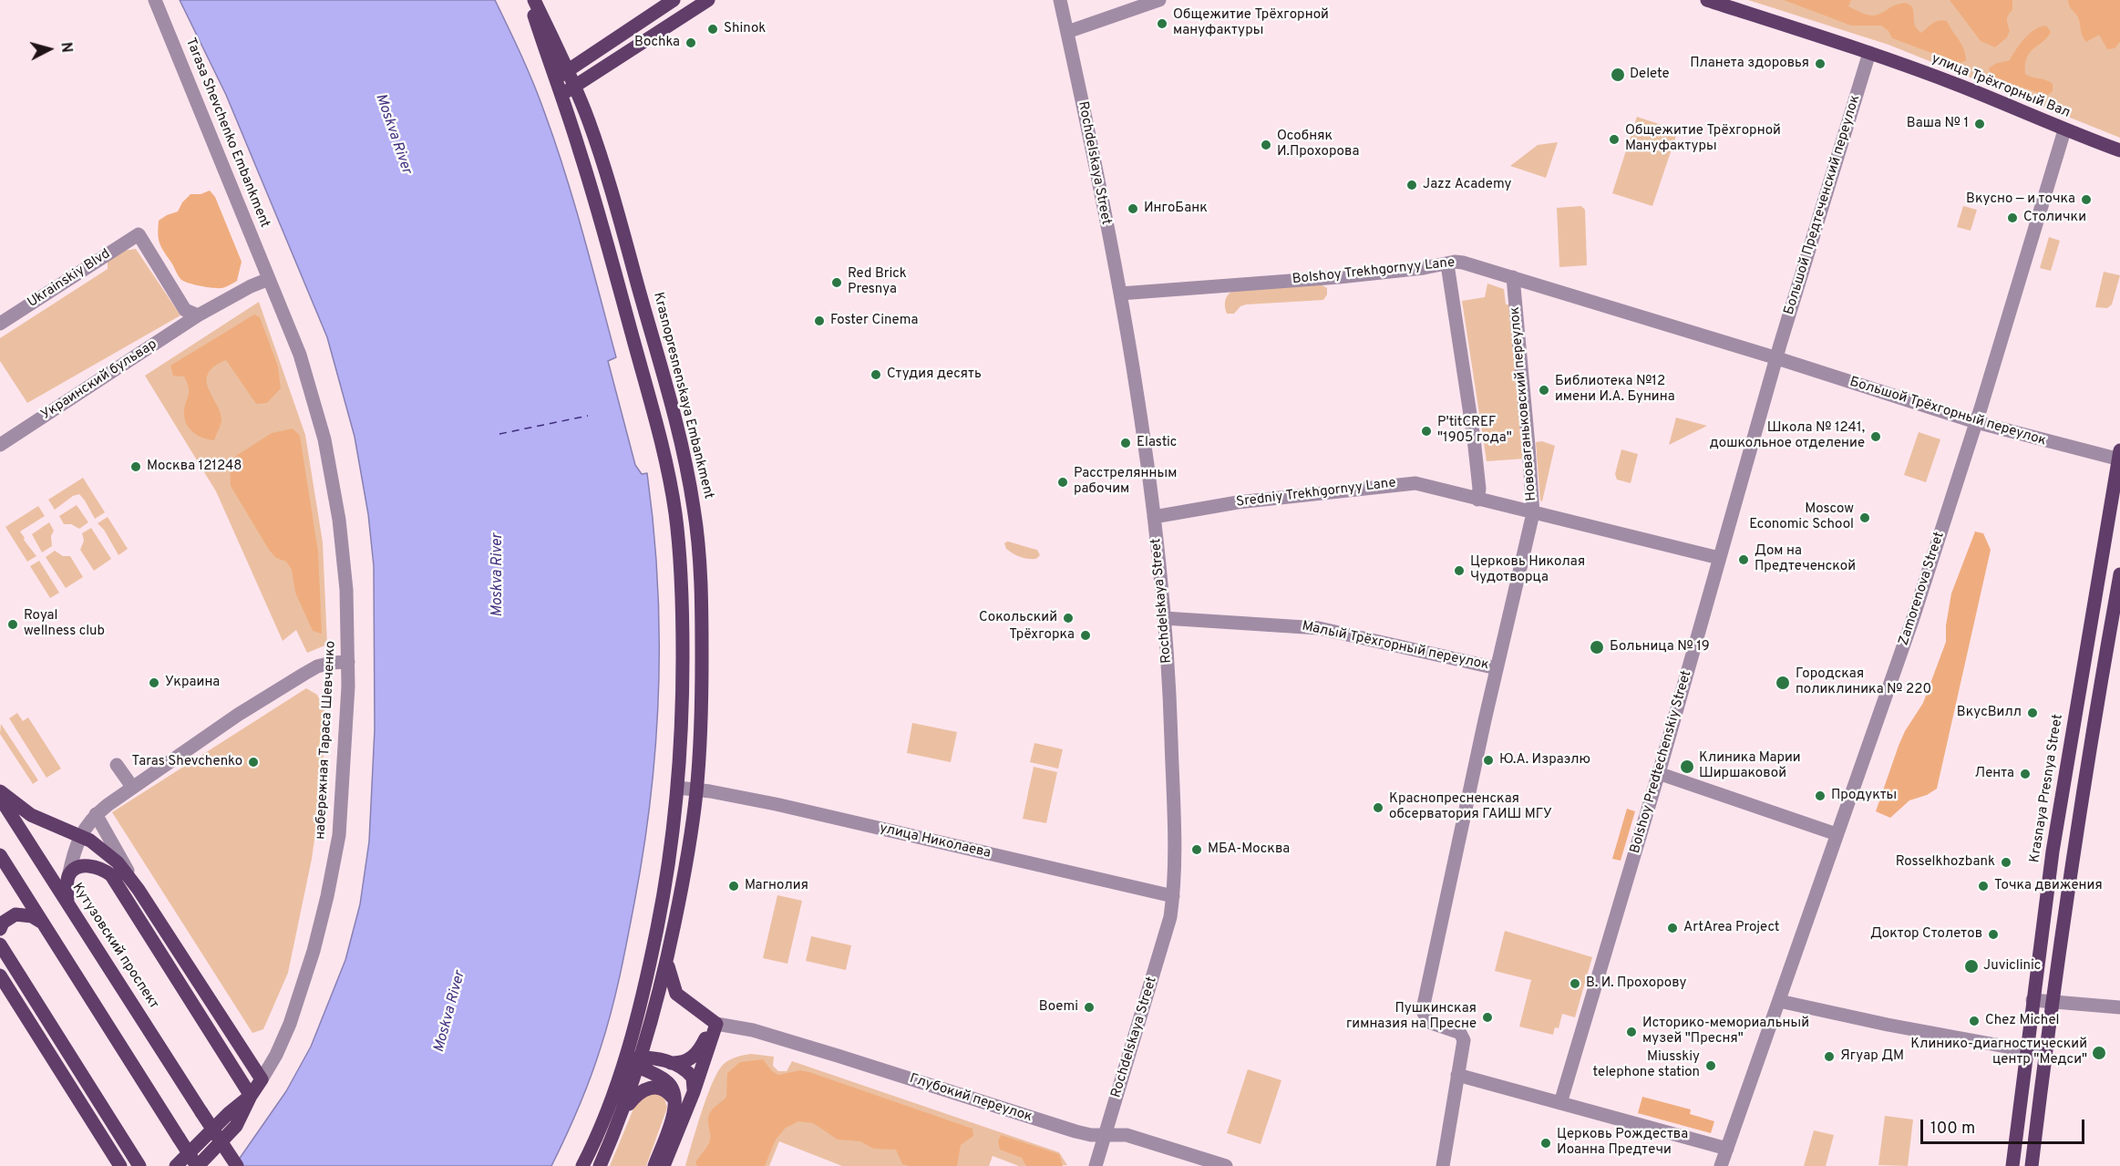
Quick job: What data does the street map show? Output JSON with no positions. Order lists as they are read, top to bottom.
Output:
{
  "streets": {
    "main road": [
      "улица Трёхгорный Вал",
      "Krasnopresnenskaya Embankment",
      "набережная Тараса Шевченко",
      "Krasnaya Presnya Street",
      "Кутузовский проспект"
    ],
    "street": [
      "Tarasa Shevchenko Embankment",
      "Rochdelskaya Street",
      "Большой Предтеченский переулок",
      "Bolshoy Trekhgornyy Lane",
      "Ukrainskiy Blvd",
      "Украинский бульвар",
      "Нововаганьковский переулок",
      "Большой Трёхгорный переулок",
      "Sredniy Trekhgornyy Lane",
      "Zamorenova Street",
      "Малый Трёхгорный переулок",
      "Bolshoy Predtechenskiy Street",
      "улица Николаева",
      "Глубокий переулок"
    ]
  },
  "crossings": [
    ["улица Трёхгорный Вал", "Большой Предтеченский переулок"],
    ["улица Трёхгорный Вал", "Zamorenova Street"],
    ["Tarasa Shevchenko Embankment", "Украинский бульвар"],
    ["Tarasa Shevchenko Embankment", "набережная Тараса Шевченко"],
    ["Rochdelskaya Street", "Bolshoy Trekhgornyy Lane"],
    ["Rochdelskaya Street", "Sredniy Trekhgornyy Lane"],
    ["Rochdelskaya Street", "Малый Трёхгорный переулок"],
    ["Rochdelskaya Street", "улица Николаева"],
    ["Rochdelskaya Street", "Глубокий переулок"],
    ["Большой Предтеченский переулок", "Bolshoy Trekhgornyy Lane"],
    ["Большой Предтеченский переулок", "Большой Трёхгорный переулок"],
    ["Большой Предтеченский переулок", "Bolshoy Predtechenskiy Street"],
    ["Bolshoy Trekhgornyy Lane", "Нововаганьковский переулок"],
    ["Bolshoy Trekhgornyy Lane", "Большой Трёхгорный переулок"],
    ["Bolshoy Trekhgornyy Lane", "Bolshoy Predtechenskiy Street"],
    ["Ukrainskiy Blvd", "Украинский бульвар"],
    ["Украинский бульвар", "набережная Тараса Шевченко"],
    ["Krasnopresnenskaya Embankment", "улица Николаева"],
    ["Нововаганьковский переулок", "Sredniy Trekhgornyy Lane"],
    ["Нововаганьковский переулок", "Малый Трёхгорный переулок"],
    ["Большой Трёхгорный переулок", "Zamorenova Street"],
    ["Большой Трёхгорный переулок", "Bolshoy Predtechenskiy Street"],
    ["Большой Трёхгорный переулок", "Krasnaya Presnya Street"],
    ["Sredniy Trekhgornyy Lane", "Bolshoy Predtechenskiy Street"]
  ],
  "water": ["Moskva River"],
  "places": [
    "Общежитие Трёхгорной мануфактуры",
    "Shinok",
    "Bochka",
    "Планета здоровья",
    "Delete",
    "Ваша № 1",
    "Общежитие Трёхгорной Мануфактуры",
    "Особняк И.Прохорова",
    "Jazz Academy",
    "Вкусно — и точка",
    "ИнгоБанк",
    "Столички",
    "Red Brick Presnya",
    "Foster Cinema",
    "Студия десять",
    "Библиотека №12 имени И.А. Бунина",
    "P'titCREF \"1905 года\"",
    "Школа № 1241, дошкольное отделение",
    "Elastic",
    "Москва 121248",
    "Расстрелянным рабочим",
    "Moscow Economic School",
    "Дом на Предтеченской",
    "Церковь Николая Чудотворца",
    "Сокольский",
    "Royal wellness club",
    "Трёхгорка",
    "Больница № 19",
    "Украина",
    "Городская поликлиника № 220",
    "ВкусВилл",
    "Ю.А. Израэлю",
    "Taras Shevchenko",
    "Клиника Марии Ширшаковой",
    "Лента",
    "Продукты",
    "Краснопресненская обсерватория ГАИШ МГУ",
    "МБА-Москва",
    "Rosselkhozbank",
    "Магнолия",
    "Точка движения",
    "ArtArea Project",
    "Доктор Столетов",
    "Juviclinic",
    "В. И. Прохорову",
    "Boemi",
    "Пушкинская гимназия на Пресне",
    "Chez Michel",
    "Историко-мемориальный музей \"Пресня\"",
    "Клинико-диагностический центр \"Медси\"",
    "Ягуар ДМ",
    "Miusskiy telephone station",
    "Церковь Рождества Иоанна Предтечи"
  ],
  "scale_bar": "100 m",
  "north": "right"
}
